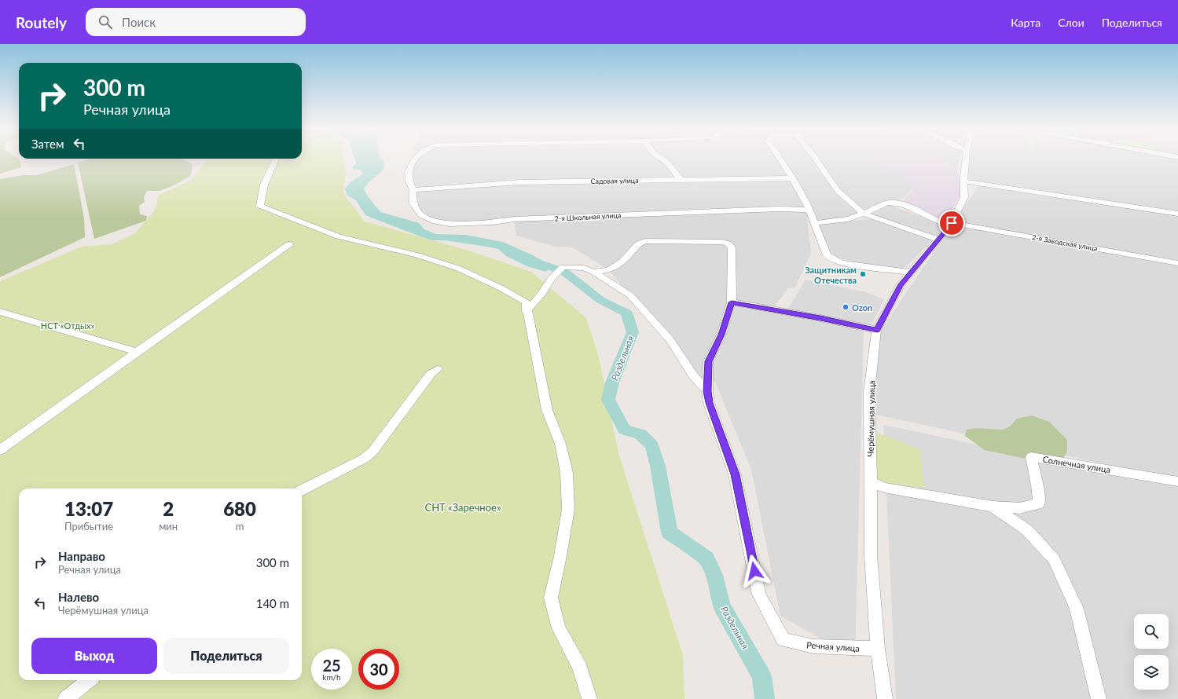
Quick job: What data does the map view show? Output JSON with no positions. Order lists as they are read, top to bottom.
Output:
{
  "streets": {
    "street": [
      "Садовая улица",
      "2-я Школьная улица",
      "2-я Заводская улица",
      "Черёмушная улица",
      "Солнечная улица",
      "Речная улица"
    ]
  },
  "crossings": [
    ["Садовая улица", "2-я Школьная улица"],
    ["2-я Заводская улица", "Черёмушная улица"],
    ["Черёмушная улица", "Солнечная улица"],
    ["Черёмушная улица", "Речная улица"]
  ],
  "water": ["Раздельная"],
  "parks": ["НСТ «Отдых»", "СНТ «Заречное»"],
  "places": ["Защитникам Отечества", "Ozon"],
  "page": {
    "header": "Routely",
    "search": "Поиск",
    "nav": ["Карта", "Слои", "Поделиться"],
    "turn": ["300 m", "Речная улица"],
    "then": "Затем",
    "eta": [
      "13:07",
      "Прибытие",
      "2",
      "мин",
      "680",
      "m"
    ],
    "list": [
      {
        "name": "Направо",
        "note": "Речная улица",
        "value": "300 m"
      },
      {
        "name": "Налево",
        "note": "Черёмушная улица",
        "value": "140 m"
      }
    ],
    "buttons": ["Выход", "Поделиться"],
    "speed": "25 km/h",
    "limit": "30"
  }
}
